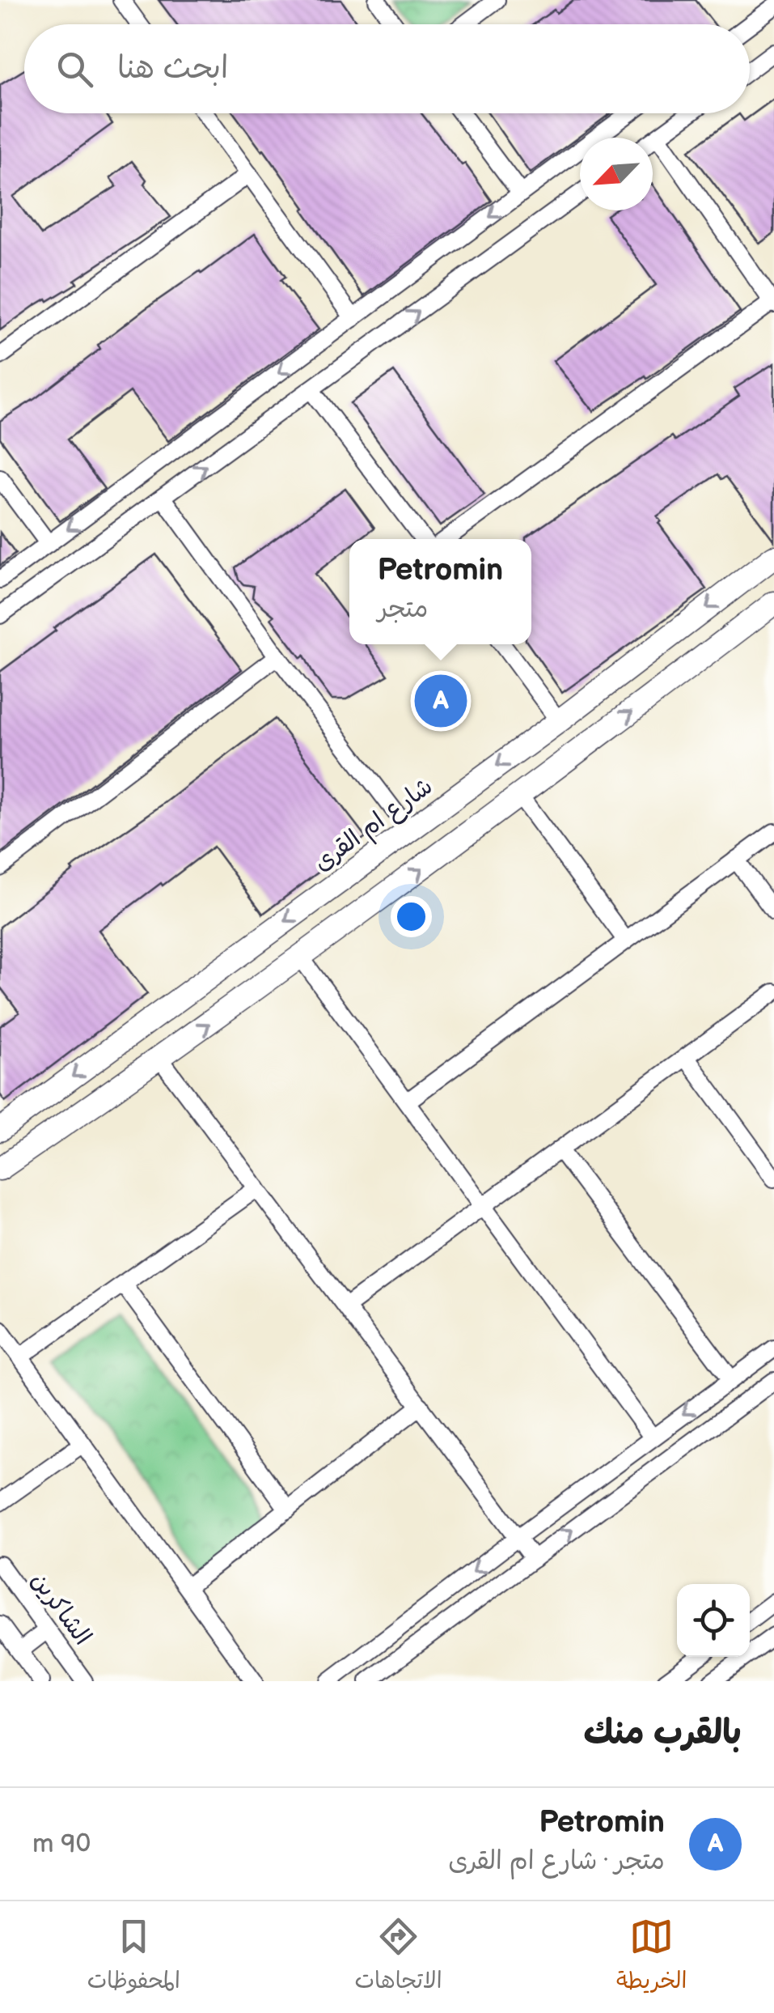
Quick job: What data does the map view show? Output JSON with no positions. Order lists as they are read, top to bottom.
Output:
{
  "streets": {
    "main road": ["شارع ام القرى"],
    "street": ["الشاكرين"]
  },
  "north": "bottom left",
  "page": {
    "search": "ابحث هنا",
    "popup": ["Petromin", "متجر"],
    "pins": "A",
    "heading": "بالقرب منك",
    "list": [
      {
        "mark": "A",
        "name": "Petromin",
        "note": "متجر · شارع ام القرى",
        "value": "90 m"
      }
    ],
    "nav": ["الخريطة", "الاتجاهات", "المحفوظات"]
  }
}
